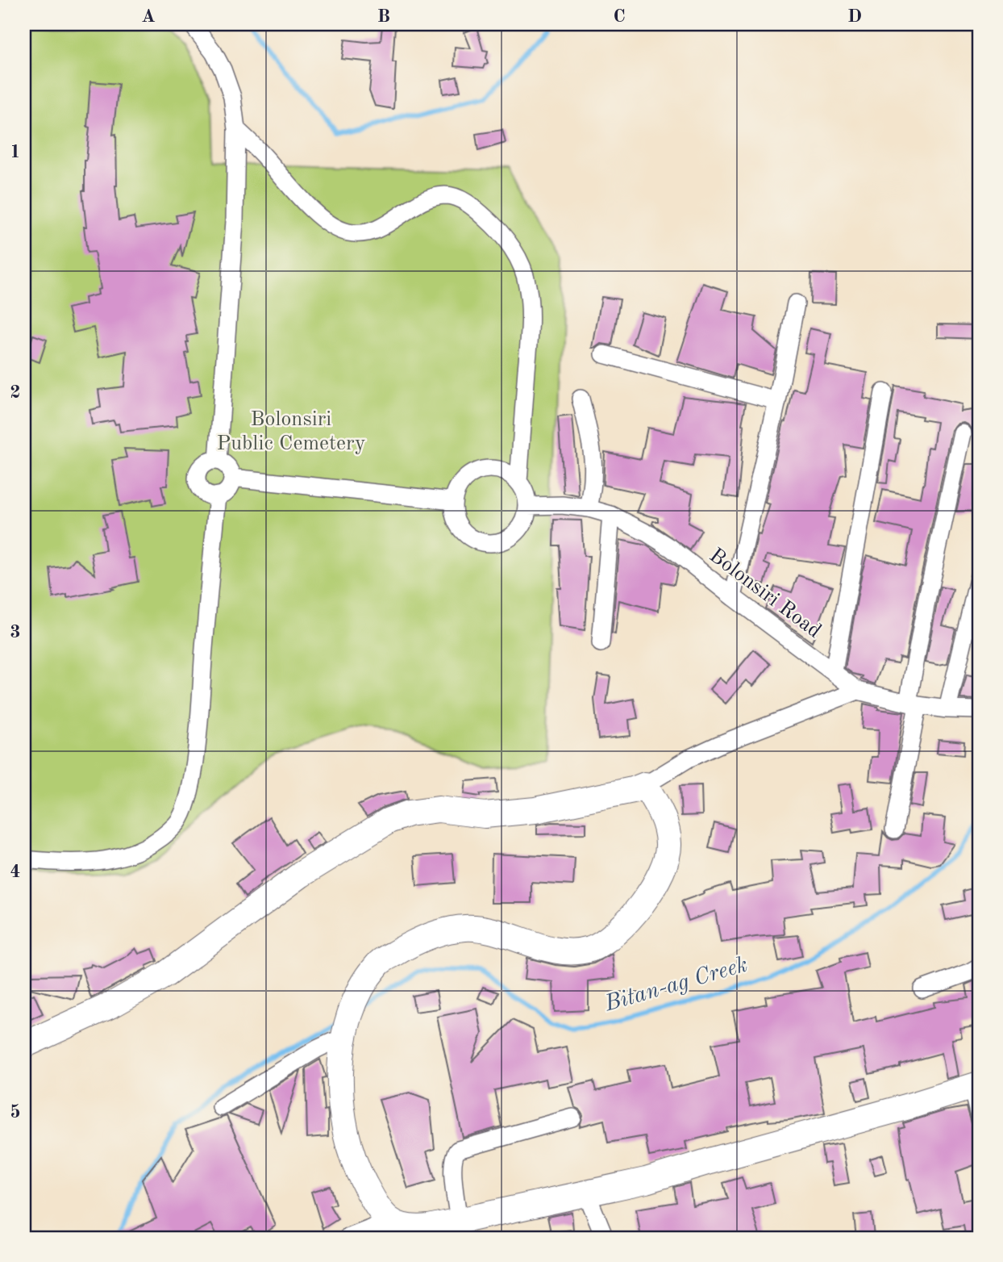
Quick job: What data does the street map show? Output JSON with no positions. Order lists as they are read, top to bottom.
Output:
{
  "streets": {
    "street": ["Bolonsiri Road"]
  },
  "water": ["Bitan-ag Creek"],
  "parks": ["Bolonsiri Public Cemetery"],
  "grid": {
    "columns": [
      "A",
      "B",
      "C",
      "D"
    ],
    "rows": [
      "1",
      "2",
      "3",
      "4",
      "5"
    ]
  }
}
